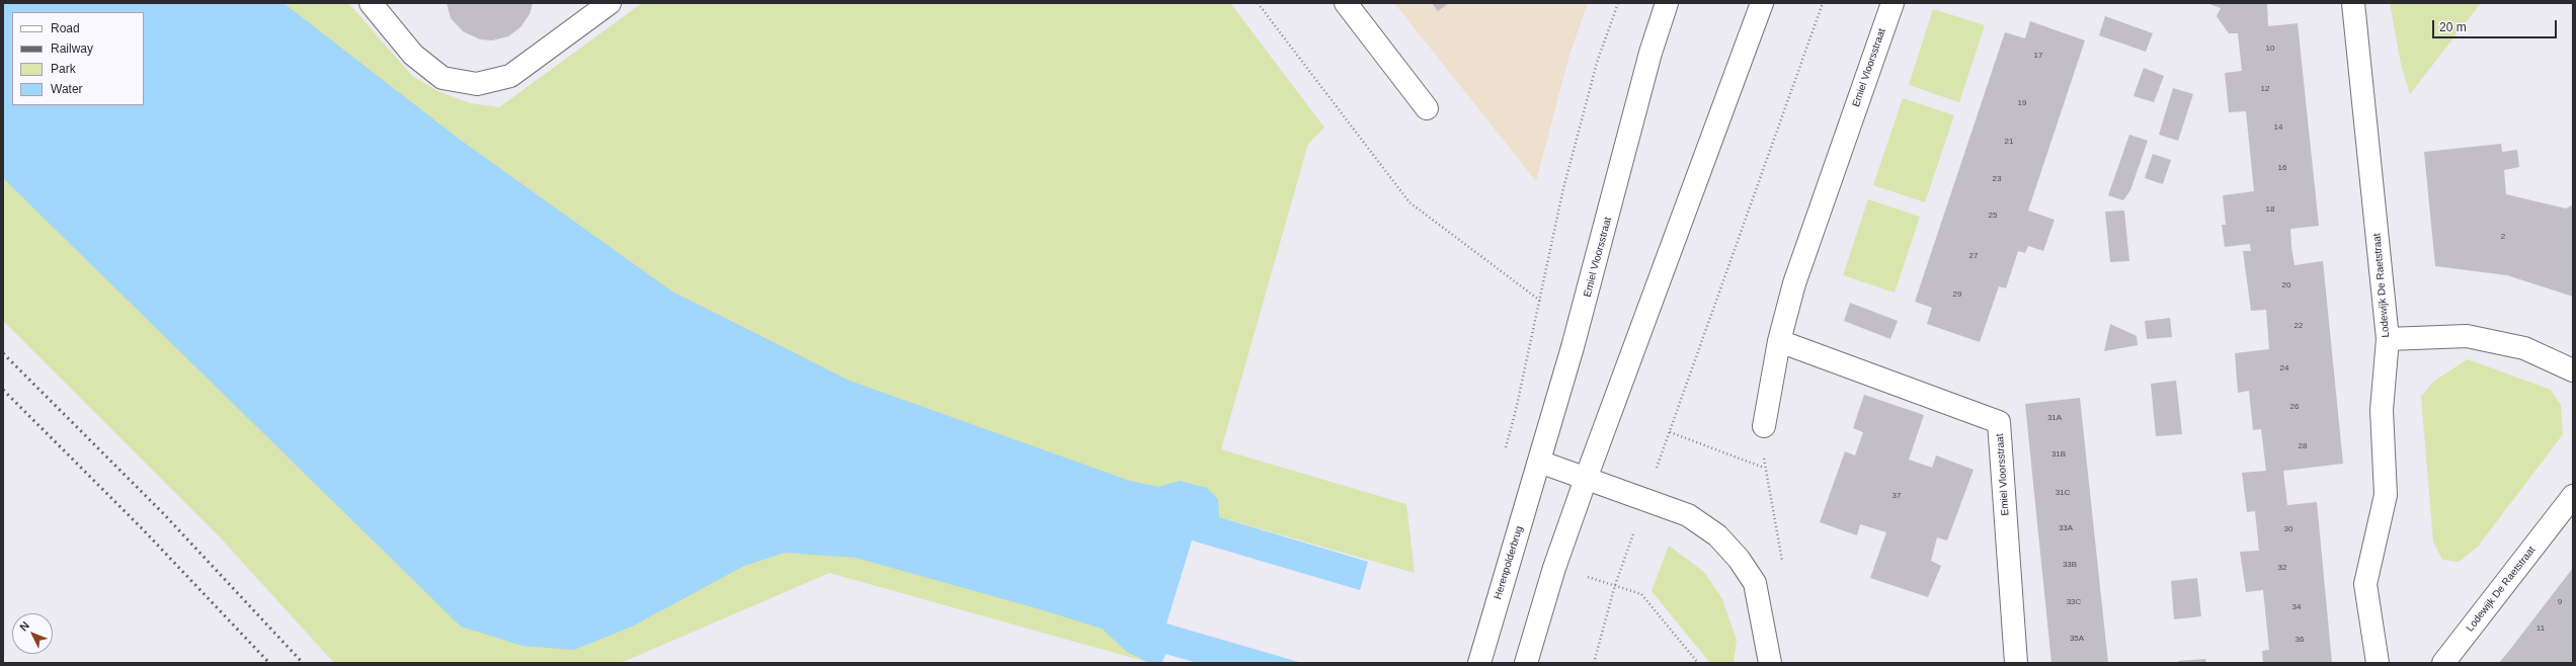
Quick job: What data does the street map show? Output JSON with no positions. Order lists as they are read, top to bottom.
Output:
{
  "streets": {
    "street": ["Emiel Vloorsstraat", "Lodewijk De Raetstraat", "Herenpolderbrug"]
  },
  "crossings": [
    ["Emiel Vloorsstraat", "Herenpolderbrug"]
  ],
  "house_numbers": [
    "10",
    "17",
    "12",
    "19",
    "14",
    "21",
    "16",
    "23",
    "18",
    "25",
    "2",
    "27",
    "20",
    "29",
    "22",
    "24",
    "26",
    "31A",
    "28",
    "31B",
    "31C",
    "37",
    "33A",
    "30",
    "33B",
    "32",
    "33C",
    "9",
    "34",
    "11",
    "35A",
    "36"
  ],
  "legend": [
    "Road",
    "Railway",
    "Park",
    "Water"
  ],
  "scale_bar": "20 m",
  "north": "top left"
}
